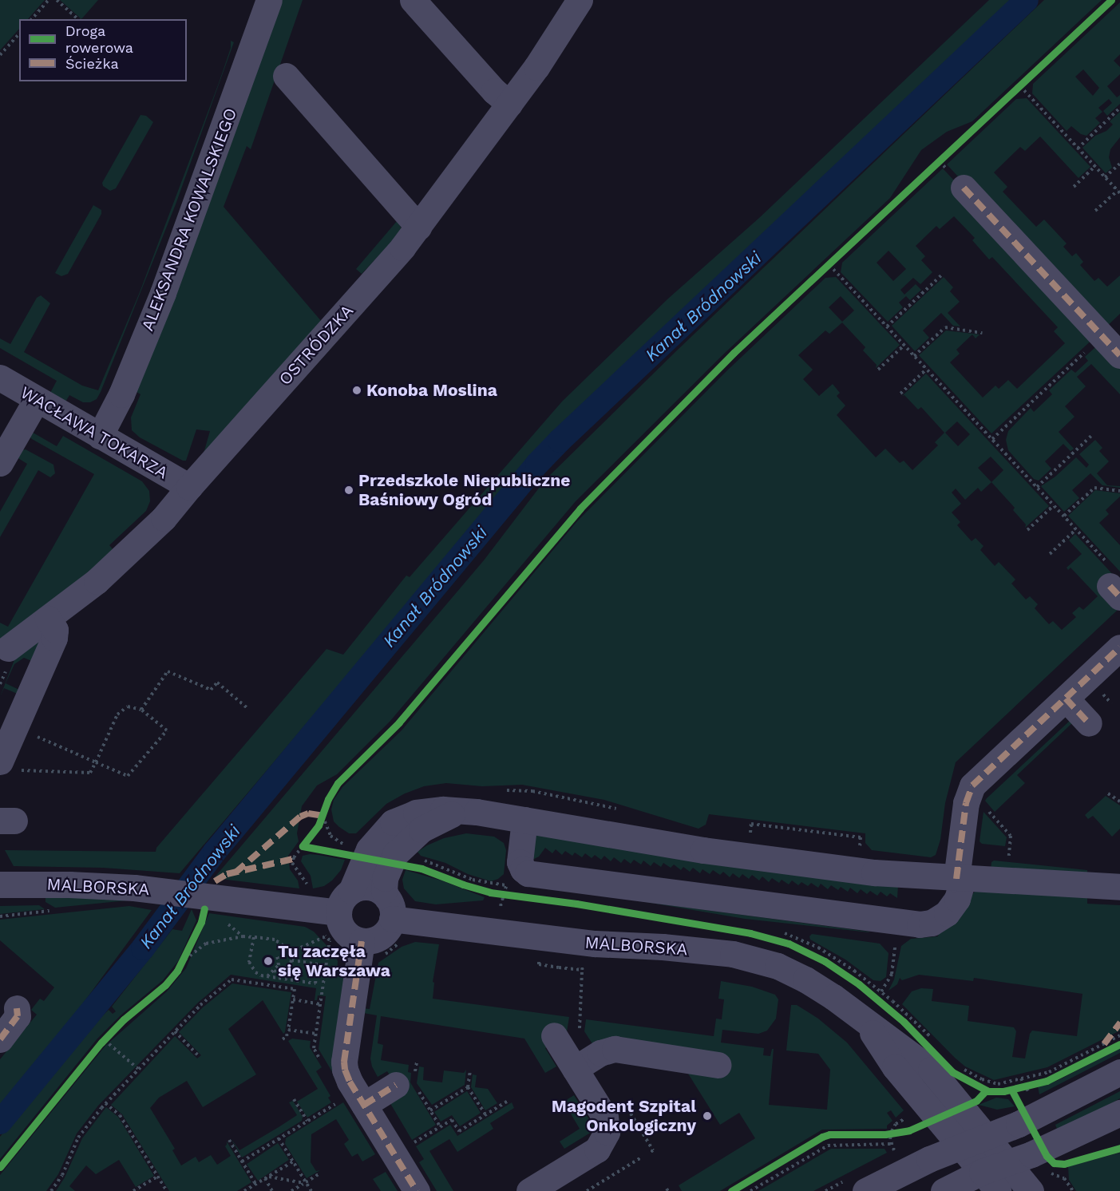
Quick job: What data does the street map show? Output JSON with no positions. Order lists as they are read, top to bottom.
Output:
{
  "streets": {
    "street": [
      "ALEKSANDRA KOWALSKIEGO",
      "OSTRÓDZKA",
      "WACŁAWA TOKARZA",
      "MALBORSKA"
    ]
  },
  "crossings": [
    ["ALEKSANDRA KOWALSKIEGO", "WACŁAWA TOKARZA"],
    ["OSTRÓDZKA", "WACŁAWA TOKARZA"]
  ],
  "water": ["Kanał Bródnowski"],
  "places": [
    "Konoba Moslina",
    "Przedszkole Niepubliczne Baśniowy Ogród",
    "Tu zaczęła się Warszawa",
    "Magodent Szpital Onkologiczny"
  ],
  "legend": ["Droga rowerowa", "Ścieżka"]
}
